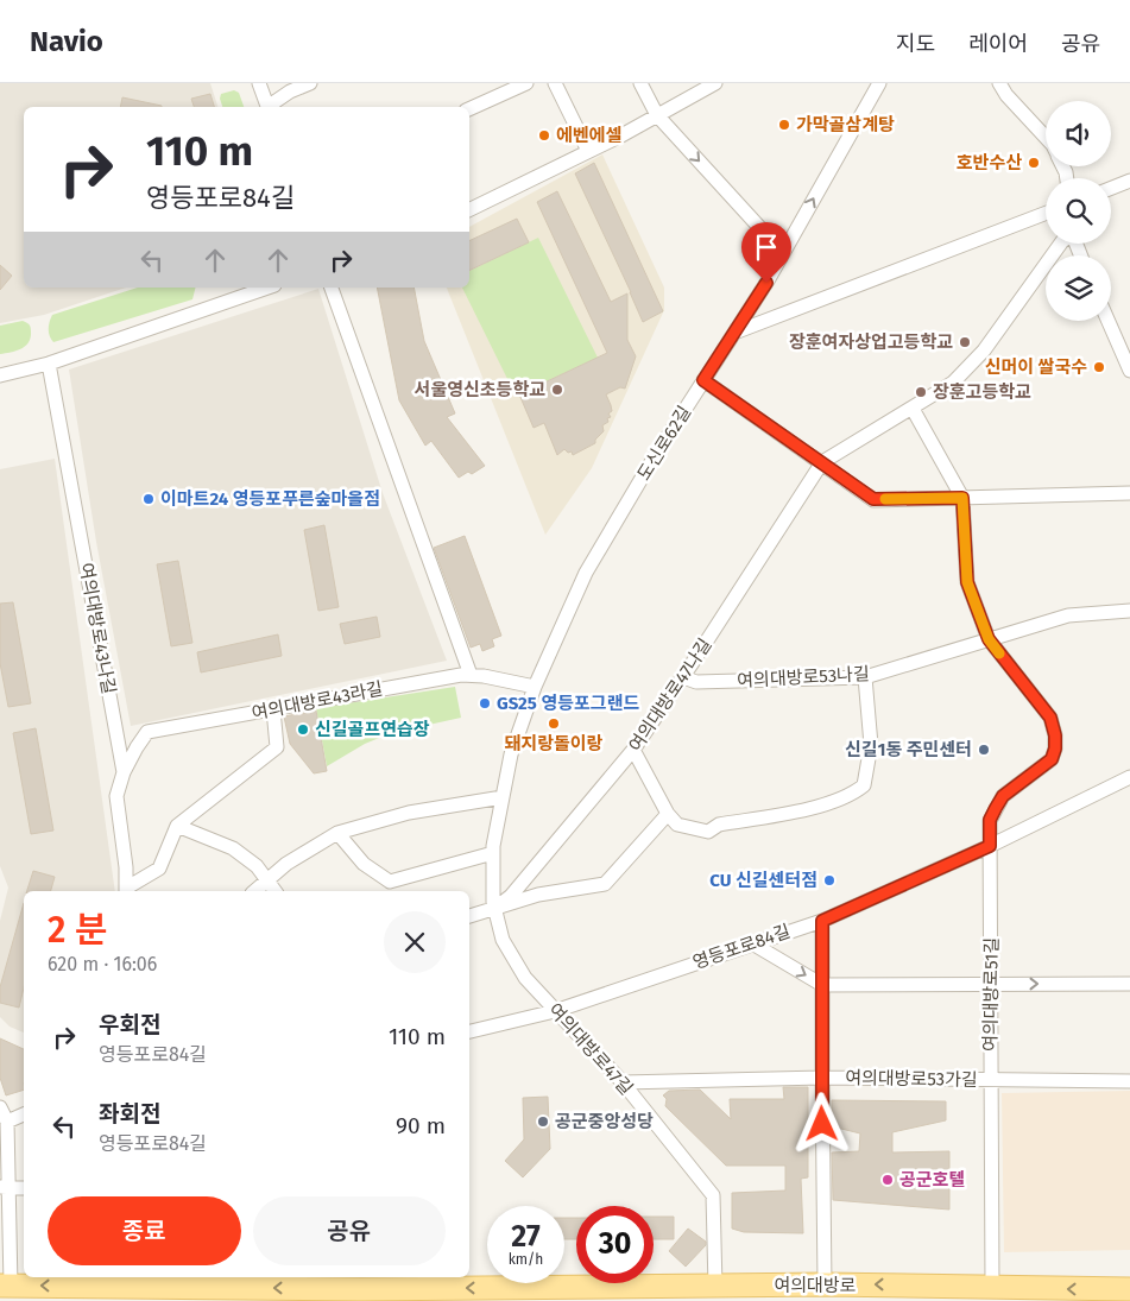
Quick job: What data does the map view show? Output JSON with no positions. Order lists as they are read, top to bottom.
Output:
{
  "streets": {
    "main road": ["여의대방로"],
    "street": [
      "도신로62길",
      "여의대방로43나길",
      "여의대방로53나길",
      "여의대방로47나길",
      "여의대방로43라길",
      "영등포로84길",
      "여의대방로51길",
      "여의대방로47길",
      "여의대방로53가길"
    ]
  },
  "crossings": [
    ["도신로62길", "여의대방로43라길"],
    ["도신로62길", "여의대방로47길"],
    ["여의대방로43나길", "여의대방로43라길"],
    ["여의대방로53나길", "여의대방로47나길"],
    ["여의대방로47나길", "여의대방로47길"],
    ["여의대방로43라길", "여의대방로47길"],
    ["영등포로84길", "여의대방로51길"],
    ["영등포로84길", "여의대방로47길"],
    ["여의대방로51길", "여의대방로53가길"],
    ["여의대방로51길", "여의대방로"],
    ["여의대방로47길", "여의대방로53가길"],
    ["여의대방로47길", "여의대방로"]
  ],
  "one_way": ["여의대방로"],
  "places": [
    "가막골삼계탕",
    "에벤에셀",
    "호반수산",
    "장훈여자상업고등학교",
    "신머이 쌀국수",
    "서울영신초등학교",
    "장훈고등학교",
    "이마트24 영등포푸른숲마을점",
    "GS25 영등포그랜드",
    "돼지랑돌이랑",
    "신길골프연습장",
    "신길1동 주민센터",
    "CU 신길센터점",
    "공군중앙성당",
    "공군호텔"
  ],
  "page": {
    "header": "Navio",
    "nav": ["지도", "레이어", "공유"],
    "turn": ["110 m", "영등포로84길"],
    "heading": ["2 분", "620 m · 16:06"],
    "list": [
      {
        "name": "우회전",
        "note": "영등포로84길",
        "value": "110 m"
      },
      {
        "name": "좌회전",
        "note": "영등포로84길",
        "value": "90 m"
      }
    ],
    "buttons": ["종료", "공유"],
    "speed": "27 km/h",
    "limit": "30"
  }
}
